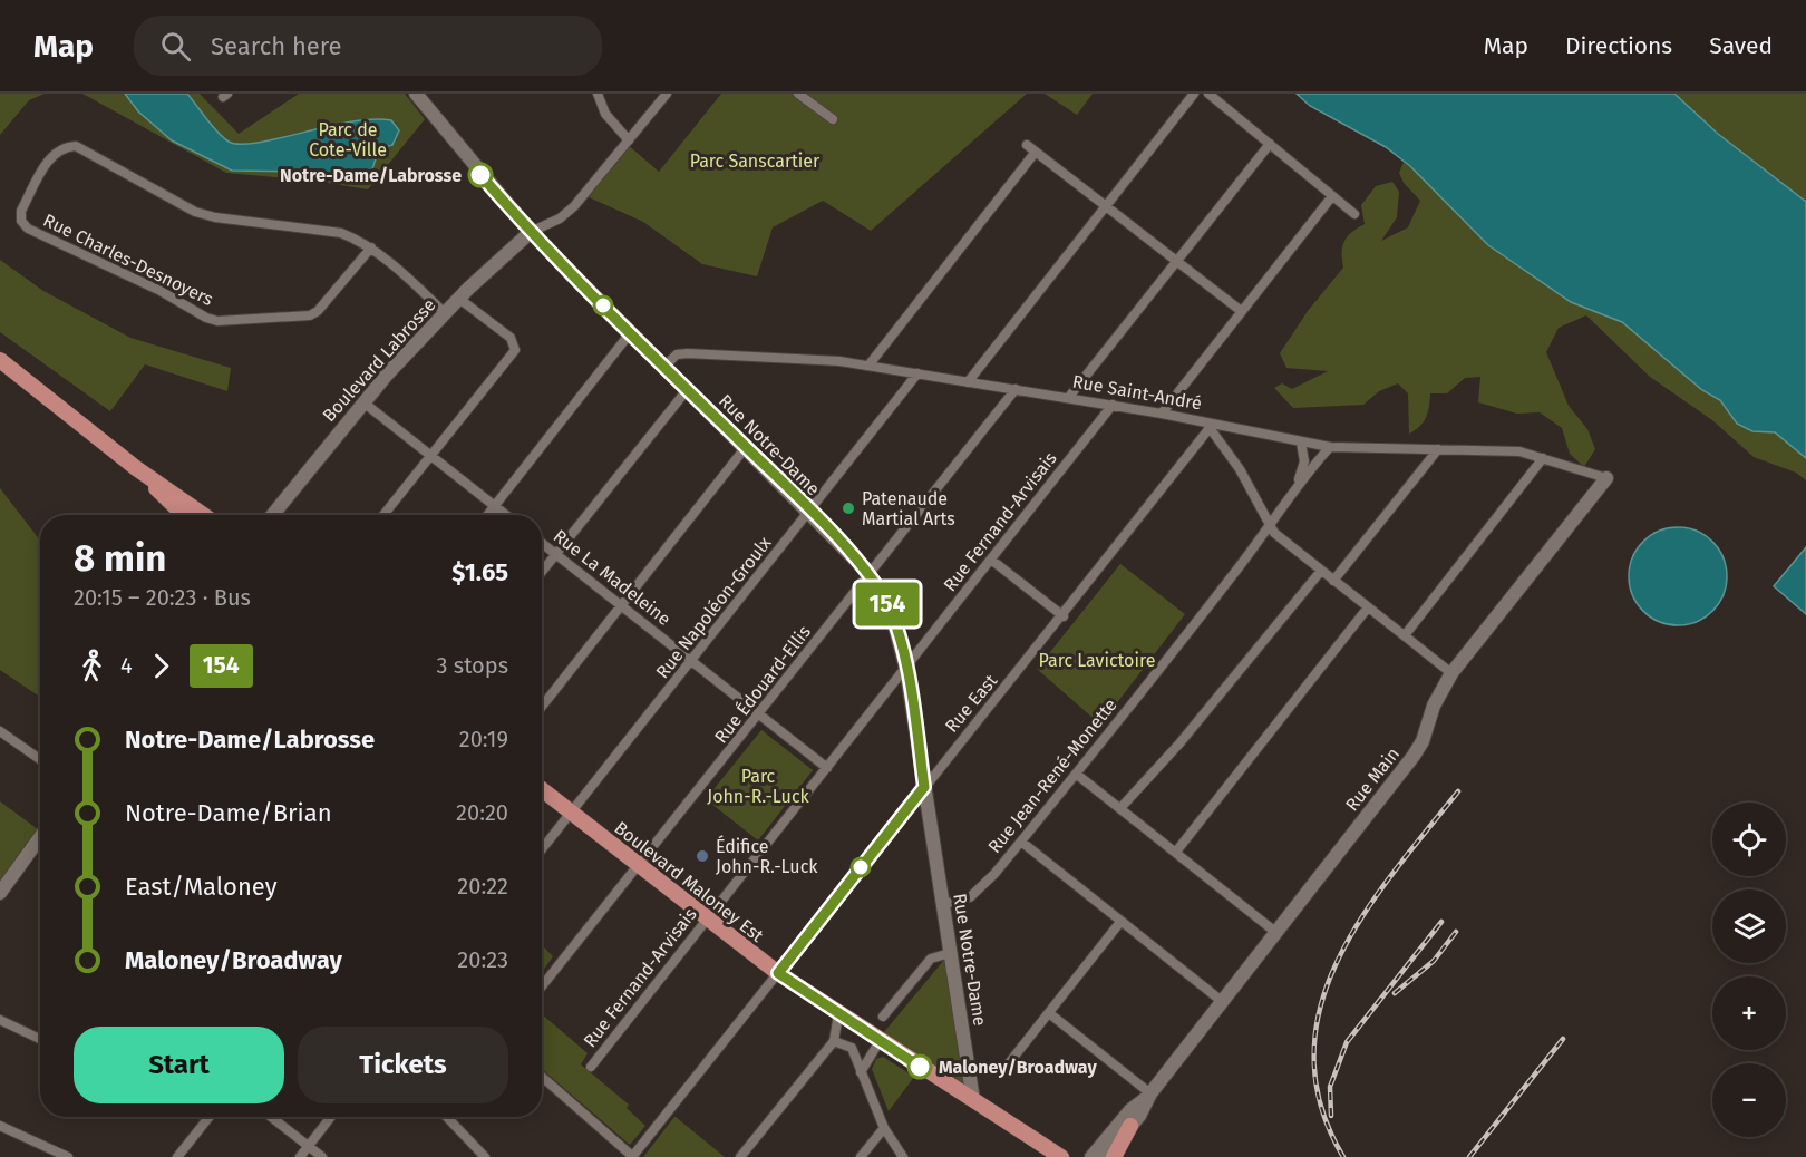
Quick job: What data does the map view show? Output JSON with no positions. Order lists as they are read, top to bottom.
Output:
{
  "streets": {
    "main road": ["Boulevard Maloney Est"],
    "street": [
      "Rue Charles-Desnoyers",
      "Boulevard Labrosse",
      "Rue Saint-André",
      "Rue Notre-Dame",
      "Rue Fernand-Arvisais",
      "Rue La Madeleine",
      "Rue Napoléon-Groulx",
      "Rue Édouard-Ellis",
      "Rue East",
      "Rue Jean-René-Monette",
      "Rue Main"
    ]
  },
  "crossings": [
    ["Rue Charles-Desnoyers", "Boulevard Labrosse"],
    ["Boulevard Labrosse", "Rue Notre-Dame"],
    ["Rue Saint-André", "Rue Notre-Dame"],
    ["Rue Saint-André", "Rue Fernand-Arvisais"],
    ["Rue Saint-André", "Rue Napoléon-Groulx"],
    ["Rue Saint-André", "Rue Édouard-Ellis"],
    ["Rue Saint-André", "Rue East"],
    ["Rue Saint-André", "Rue Jean-René-Monette"],
    ["Rue Saint-André", "Rue Main"],
    ["Rue Notre-Dame", "Rue Fernand-Arvisais"],
    ["Rue Notre-Dame", "Rue Napoléon-Groulx"],
    ["Rue Notre-Dame", "Rue Édouard-Ellis"],
    ["Rue Notre-Dame", "Rue East"],
    ["Rue Notre-Dame", "Rue Jean-René-Monette"],
    ["Rue Notre-Dame", "Boulevard Maloney Est"],
    ["Rue Fernand-Arvisais", "Rue La Madeleine"],
    ["Rue Fernand-Arvisais", "Boulevard Maloney Est"],
    ["Rue La Madeleine", "Rue Napoléon-Groulx"],
    ["Rue La Madeleine", "Rue Édouard-Ellis"],
    ["Rue Napoléon-Groulx", "Boulevard Maloney Est"],
    ["Rue Édouard-Ellis", "Boulevard Maloney Est"],
    ["Rue East", "Boulevard Maloney Est"]
  ],
  "parks": [
    "Parc de Cote-Ville",
    "Parc Sanscartier",
    "Parc Lavictoire",
    "Parc John-R.-Luck"
  ],
  "places": [
    "Notre-Dame/Labrosse",
    "Patenaude Martial Arts",
    "Édifice John-R.-Luck",
    "Maloney/Broadway"
  ],
  "lines": ["bus line 154"],
  "page": {
    "header": "Map",
    "search": "Search here",
    "nav": ["Map", "Directions", "Saved"],
    "on_map": "154",
    "heading": ["8 min", "20:15 – 20:23 · Bus", "$1.65"],
    "legs": ["4", "154", "3 stops"],
    "list": [
      {
        "name": "Notre-Dame/Labrosse",
        "value": "20:19"
      },
      {
        "name": "Notre-Dame/Brian",
        "value": "20:20"
      },
      {
        "name": "East/Maloney",
        "value": "20:22"
      },
      {
        "name": "Maloney/Broadway",
        "value": "20:23"
      }
    ],
    "map_buttons": ["+", "−"],
    "buttons": ["Start", "Tickets"]
  }
}
